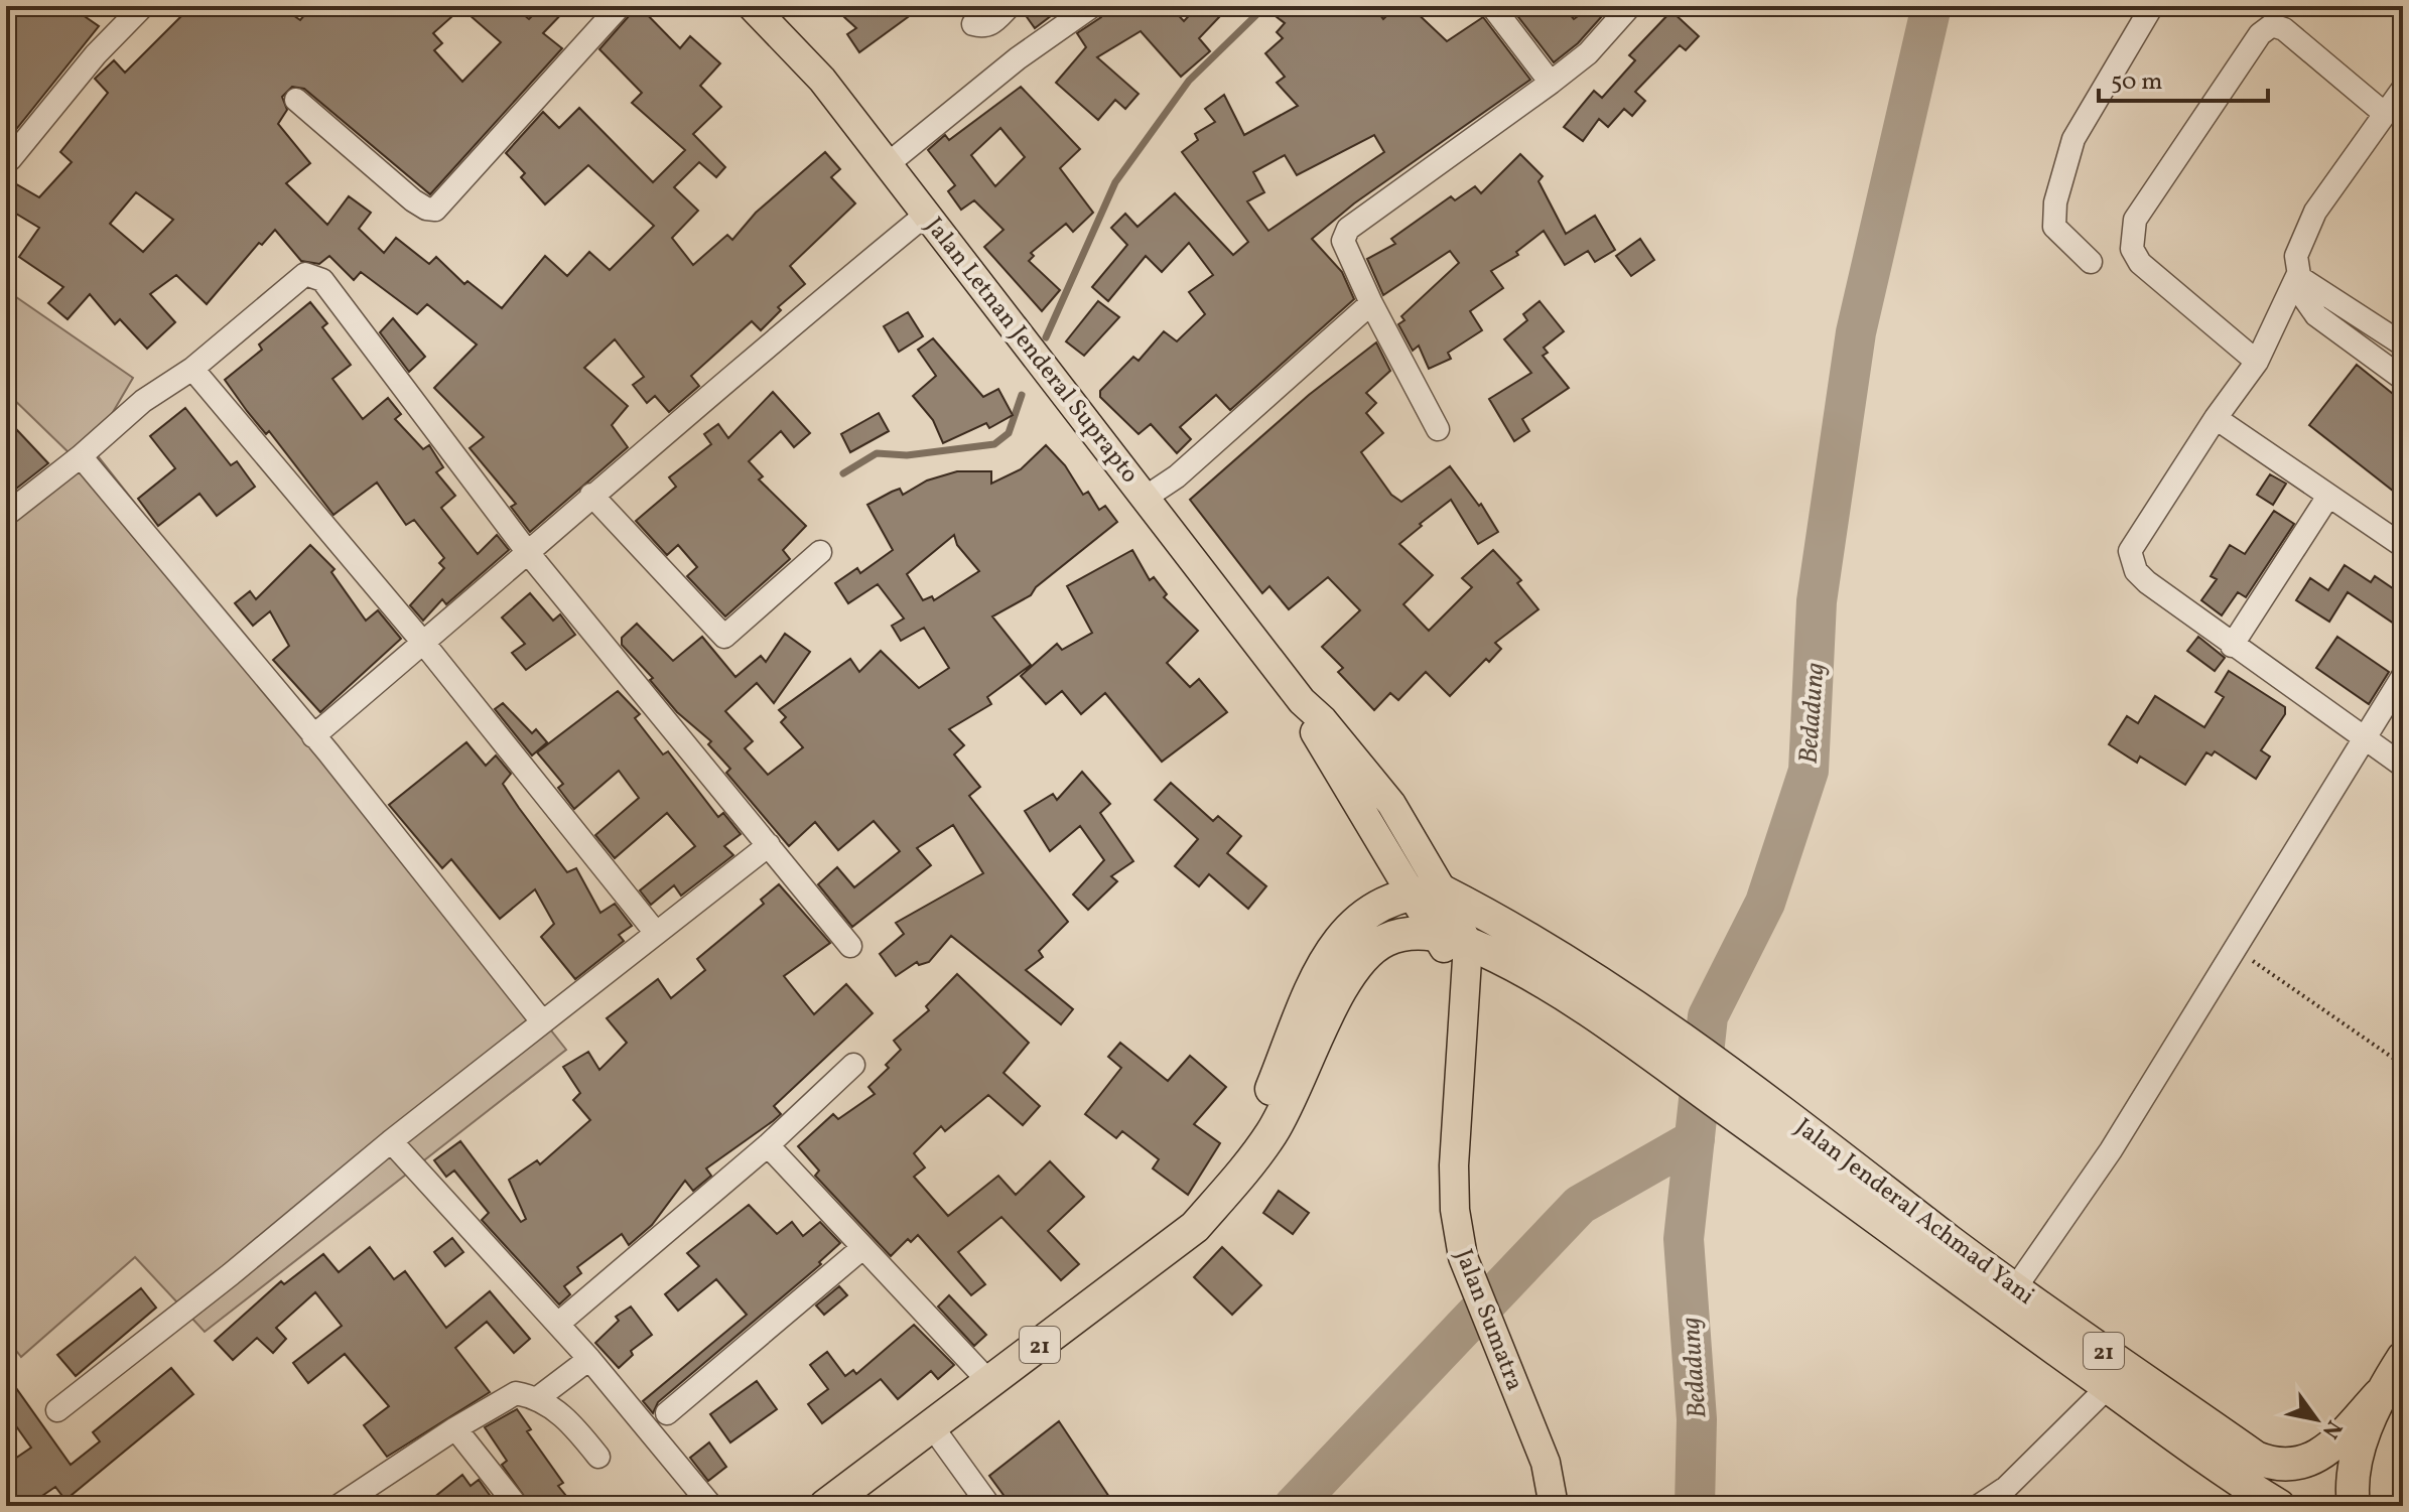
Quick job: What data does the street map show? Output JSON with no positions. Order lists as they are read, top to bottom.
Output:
{
  "streets": {
    "highway": ["Jalan Jenderal Achmad Yani", "21"],
    "main road": ["Jalan Letnan Jenderal Suprapto", "Jalan Sumatra"]
  },
  "crossings": [
    ["Jalan Letnan Jenderal Suprapto", "Jalan Jenderal Achmad Yani"],
    ["Jalan Letnan Jenderal Suprapto", "Jalan Sumatra"],
    ["Jalan Letnan Jenderal Suprapto", "21"],
    ["Jalan Jenderal Achmad Yani", "Jalan Sumatra"],
    ["Jalan Jenderal Achmad Yani", "21"]
  ],
  "water": ["Bedadung"],
  "scale_bar": "50 m",
  "north": "bottom right"
}
